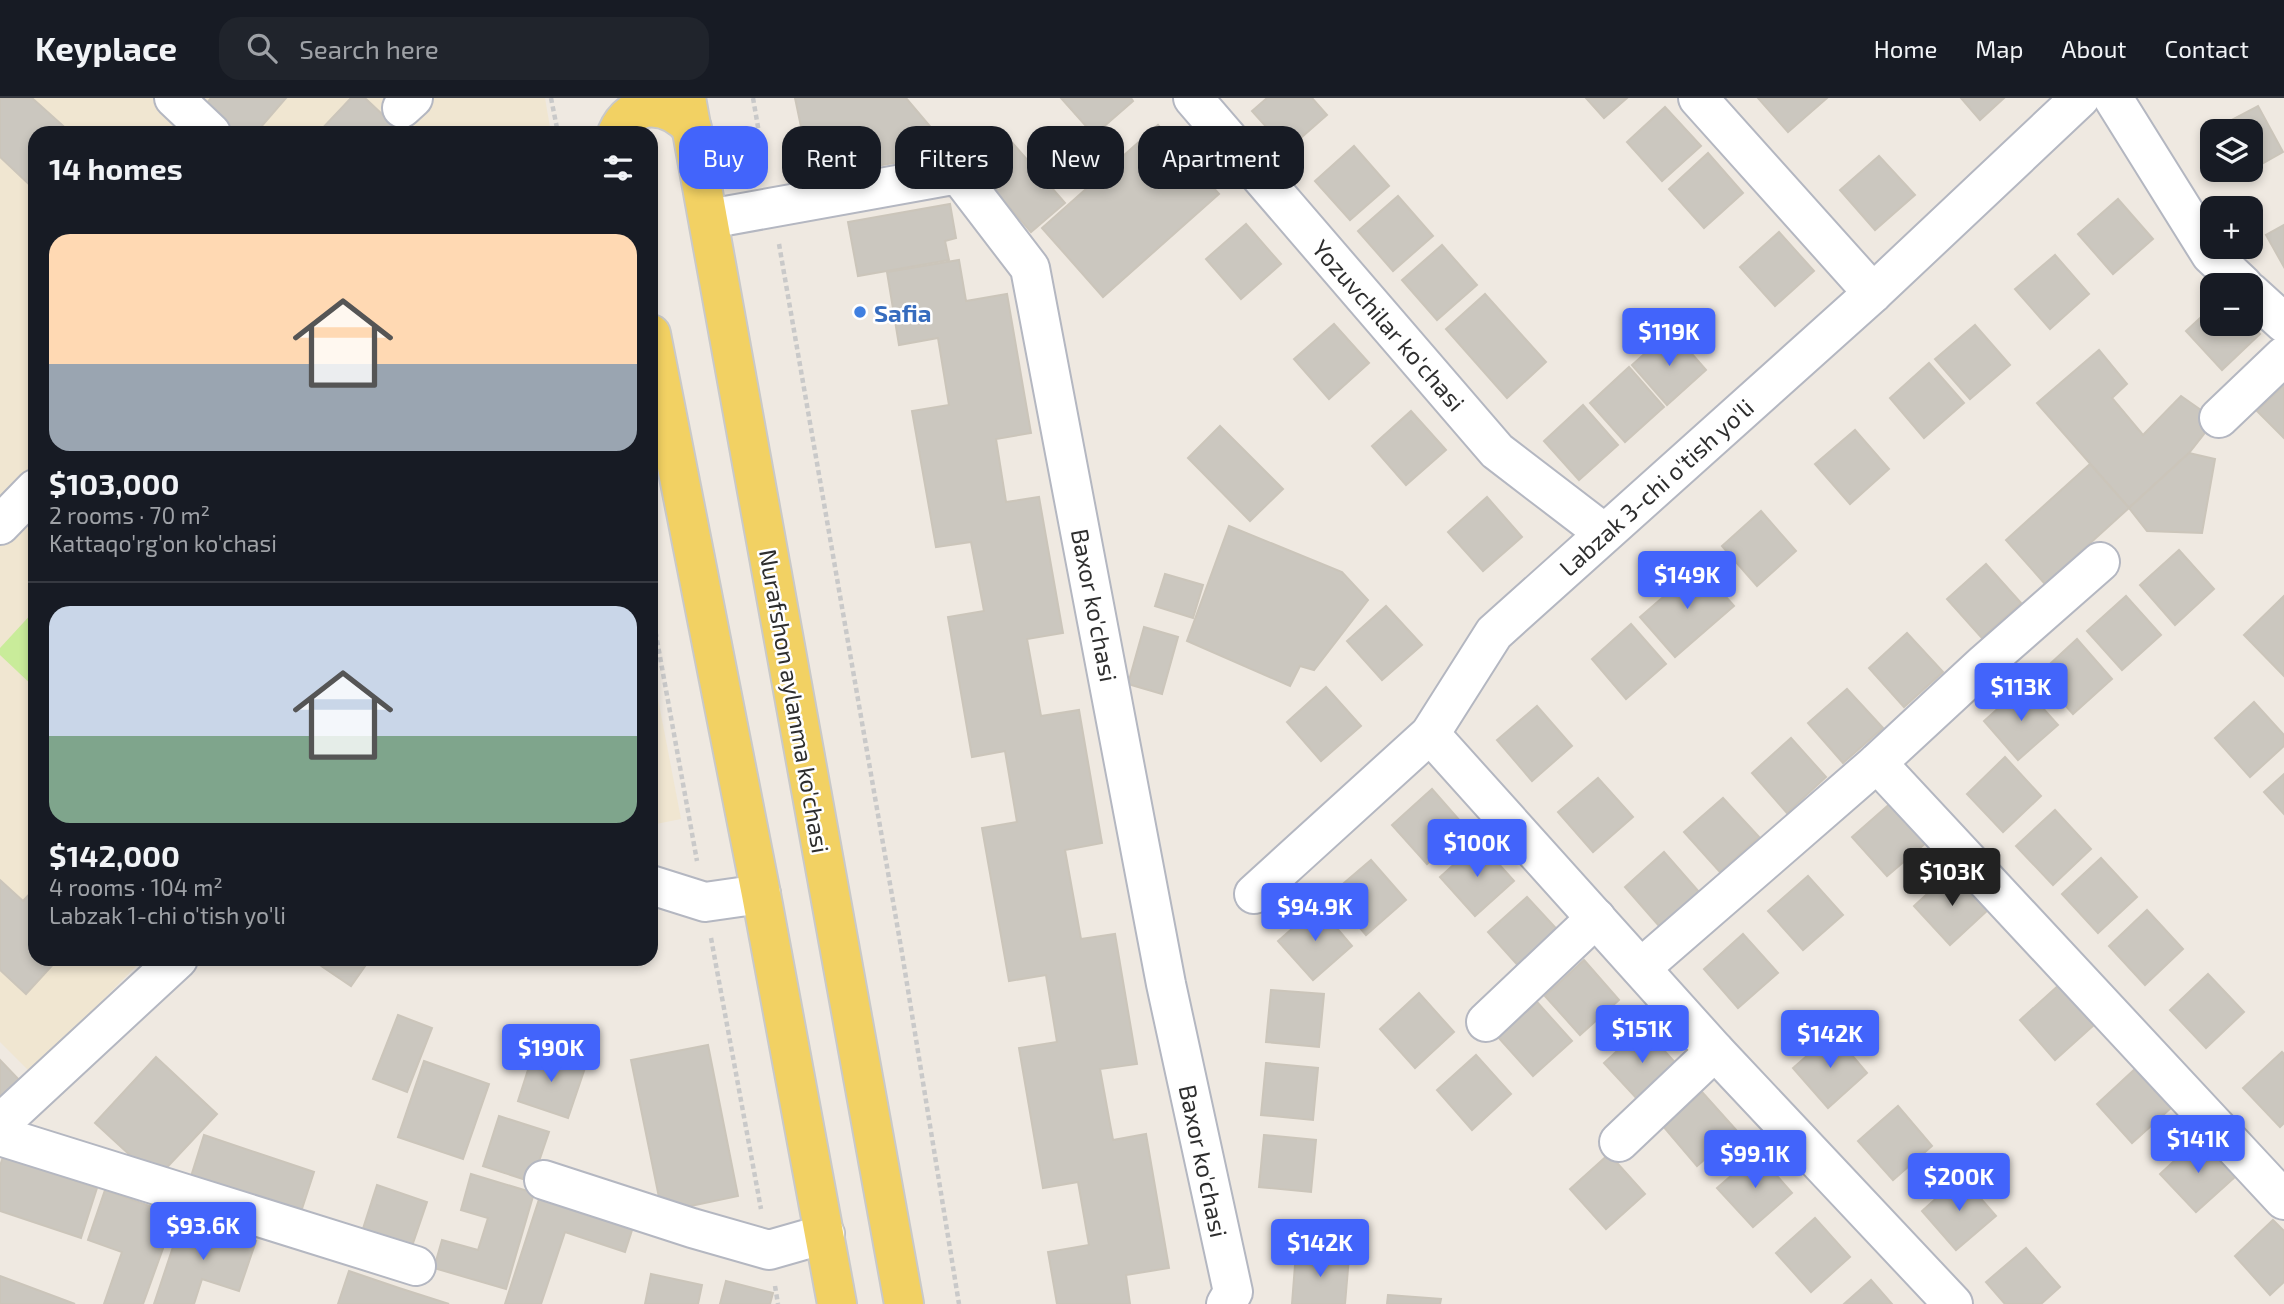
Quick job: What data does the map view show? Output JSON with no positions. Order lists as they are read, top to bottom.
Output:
{
  "streets": {
    "main road": ["Nurafshon aylanma ko'chasi"],
    "street": ["Yozuvchilar ko'chasi", "Labzak 3-chi o'tish yo'li", "Baxor ko'chasi"]
  },
  "crossings": [
    ["Yozuvchilar ko'chasi", "Labzak 3-chi o'tish yo'li"],
    ["Baxor ko'chasi", "Nurafshon aylanma ko'chasi"]
  ],
  "places": ["Safia"],
  "page": {
    "header": "Keyplace",
    "search": "Search here",
    "nav": [
      "Home",
      "Map",
      "About",
      "Contact"
    ],
    "map_buttons": ["+", "−"],
    "chip": [
      "Buy",
      "Rent",
      "Filters",
      "New",
      "Apartment"
    ],
    "heading": "14 homes",
    "list": [
      {
        "name": "$103,000",
        "note": "2 rooms · 70 m² · Kattaqo'rg'on ko'chasi"
      },
      {
        "name": "$142,000",
        "note": "4 rooms · 104 m² · Labzak 1-chi o'tish yo'li"
      }
    ],
    "price": [
      "$119K",
      "$149K",
      "$113K",
      "$100K",
      "$103K",
      "$94.9K",
      "$151K",
      "$142K",
      "$190K",
      "$141K",
      "$99.1K",
      "$200K",
      "$93.6K",
      "$142K"
    ]
  }
}
